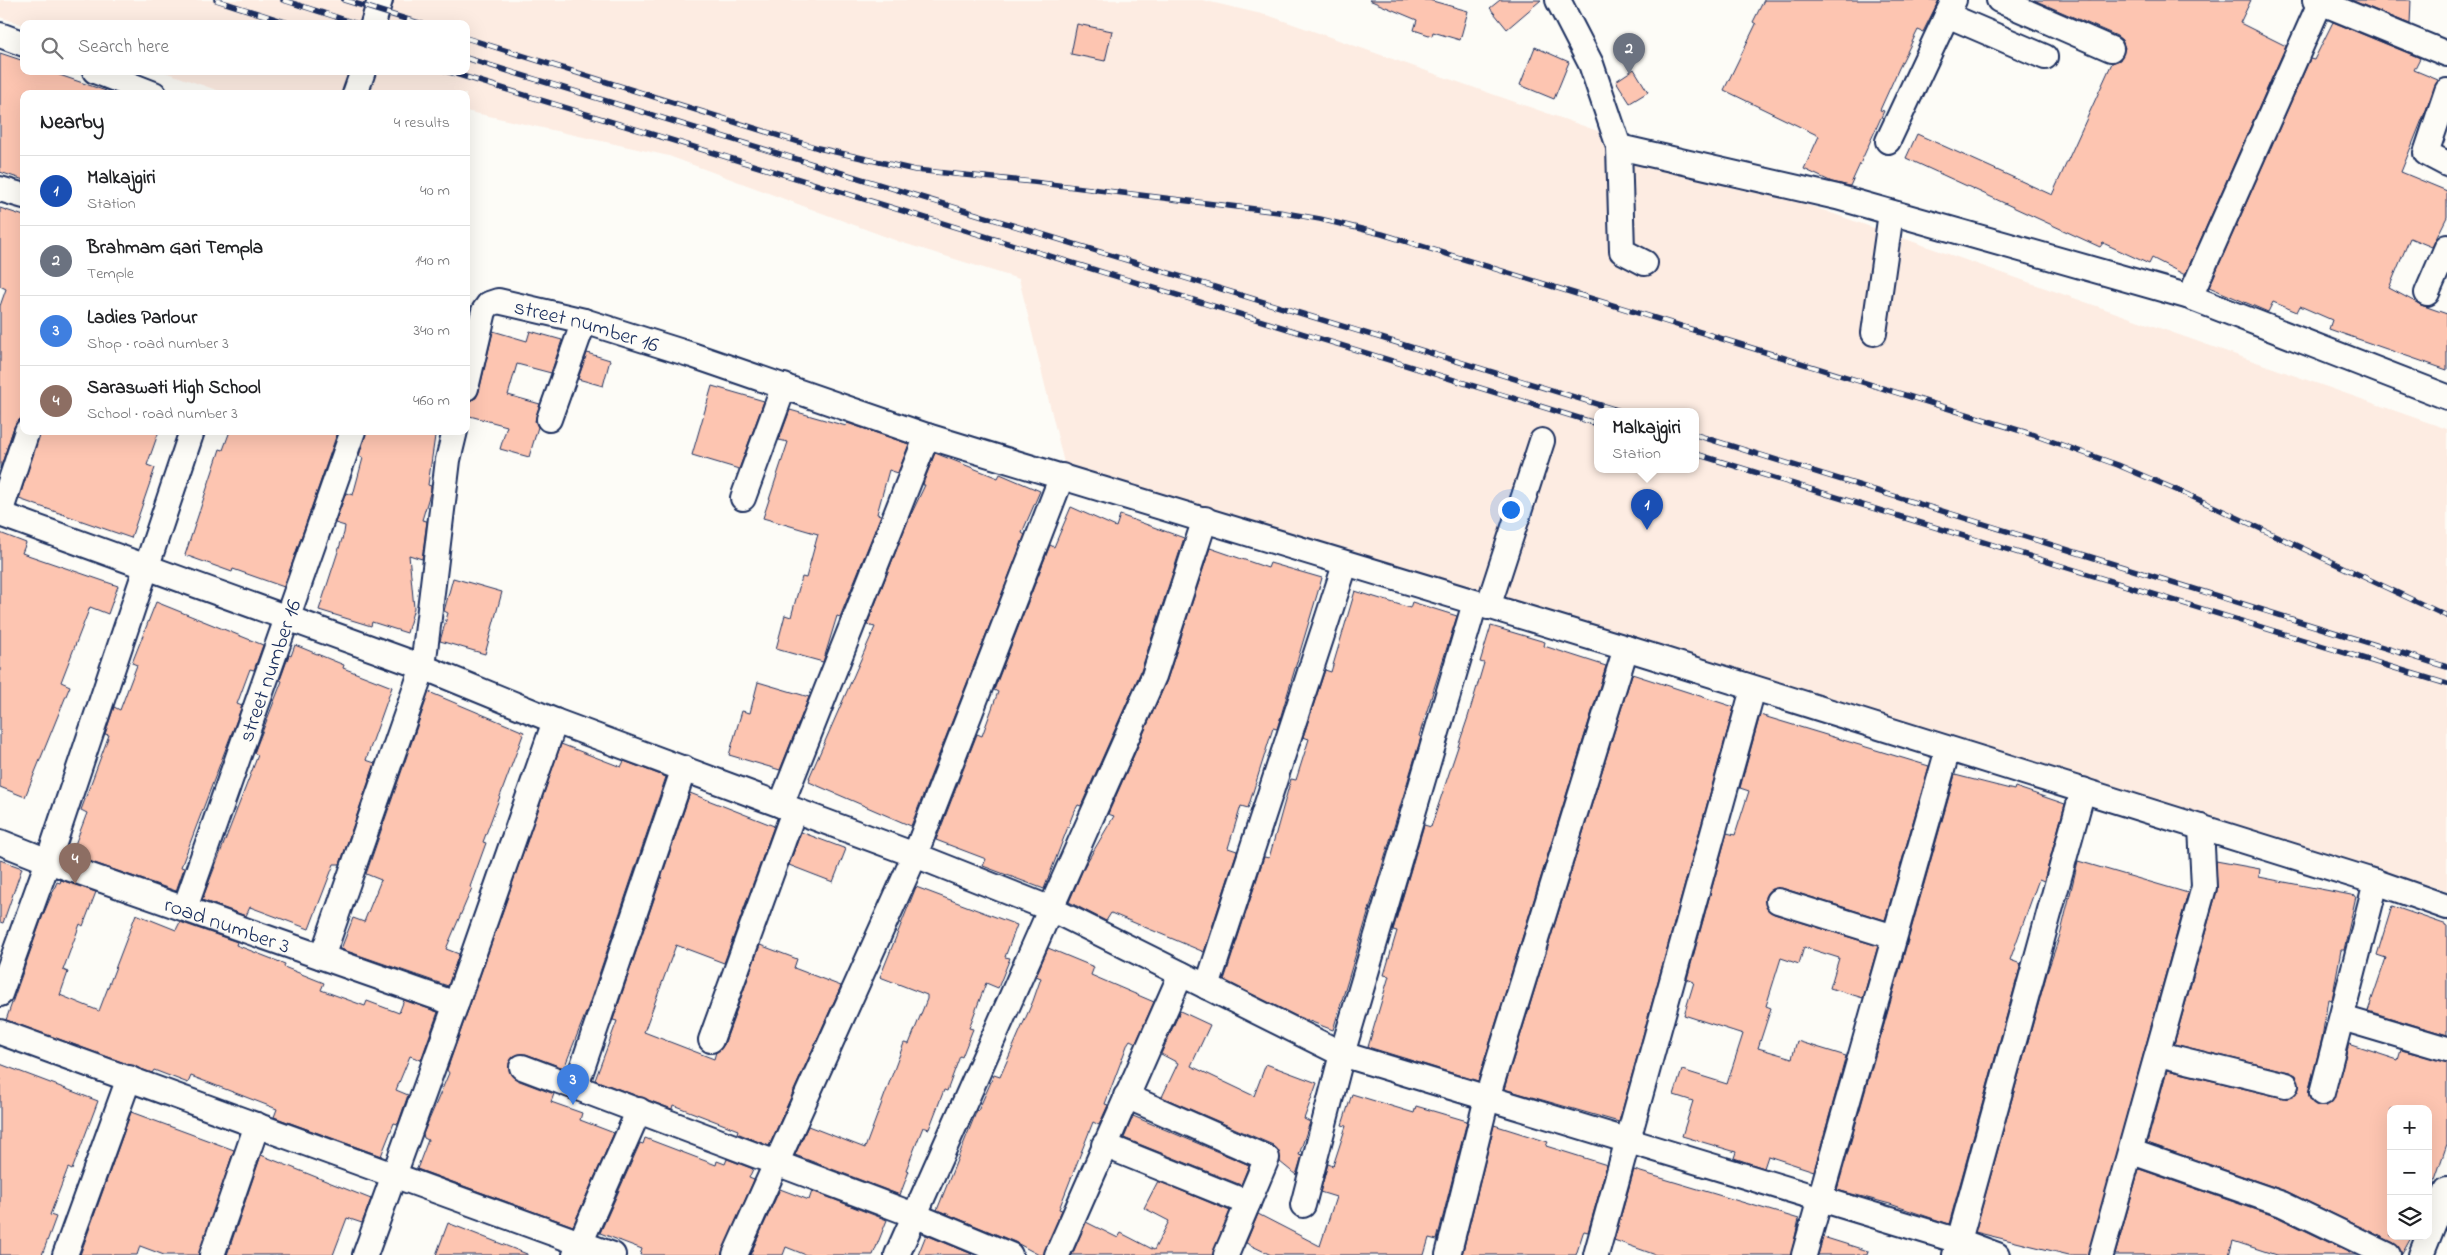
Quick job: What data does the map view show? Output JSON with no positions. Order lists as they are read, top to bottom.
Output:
{
  "streets": {
    "street": ["street number 16", "road number 3"]
  },
  "crossings": [
    ["street number 16", "road number 3"]
  ],
  "page": {
    "search": "Search here",
    "pins": [
      "2",
      "1",
      "4",
      "3"
    ],
    "heading": ["Nearby", "4 results"],
    "list": [
      {
        "mark": "1",
        "name": "Malkajgiri",
        "note": "Station",
        "value": "40 m"
      },
      {
        "mark": "2",
        "name": "Brahmam Gari Templa",
        "note": "Temple",
        "value": "140 m"
      },
      {
        "mark": "3",
        "name": "Ladies Parlour",
        "note": "Shop · road number 3",
        "value": "340 m"
      },
      {
        "mark": "4",
        "name": "Saraswati High School",
        "note": "School · road number 3",
        "value": "460 m"
      }
    ],
    "popup": ["Malkajgiri", "Station"],
    "map_buttons": ["+", "−"]
  }
}
